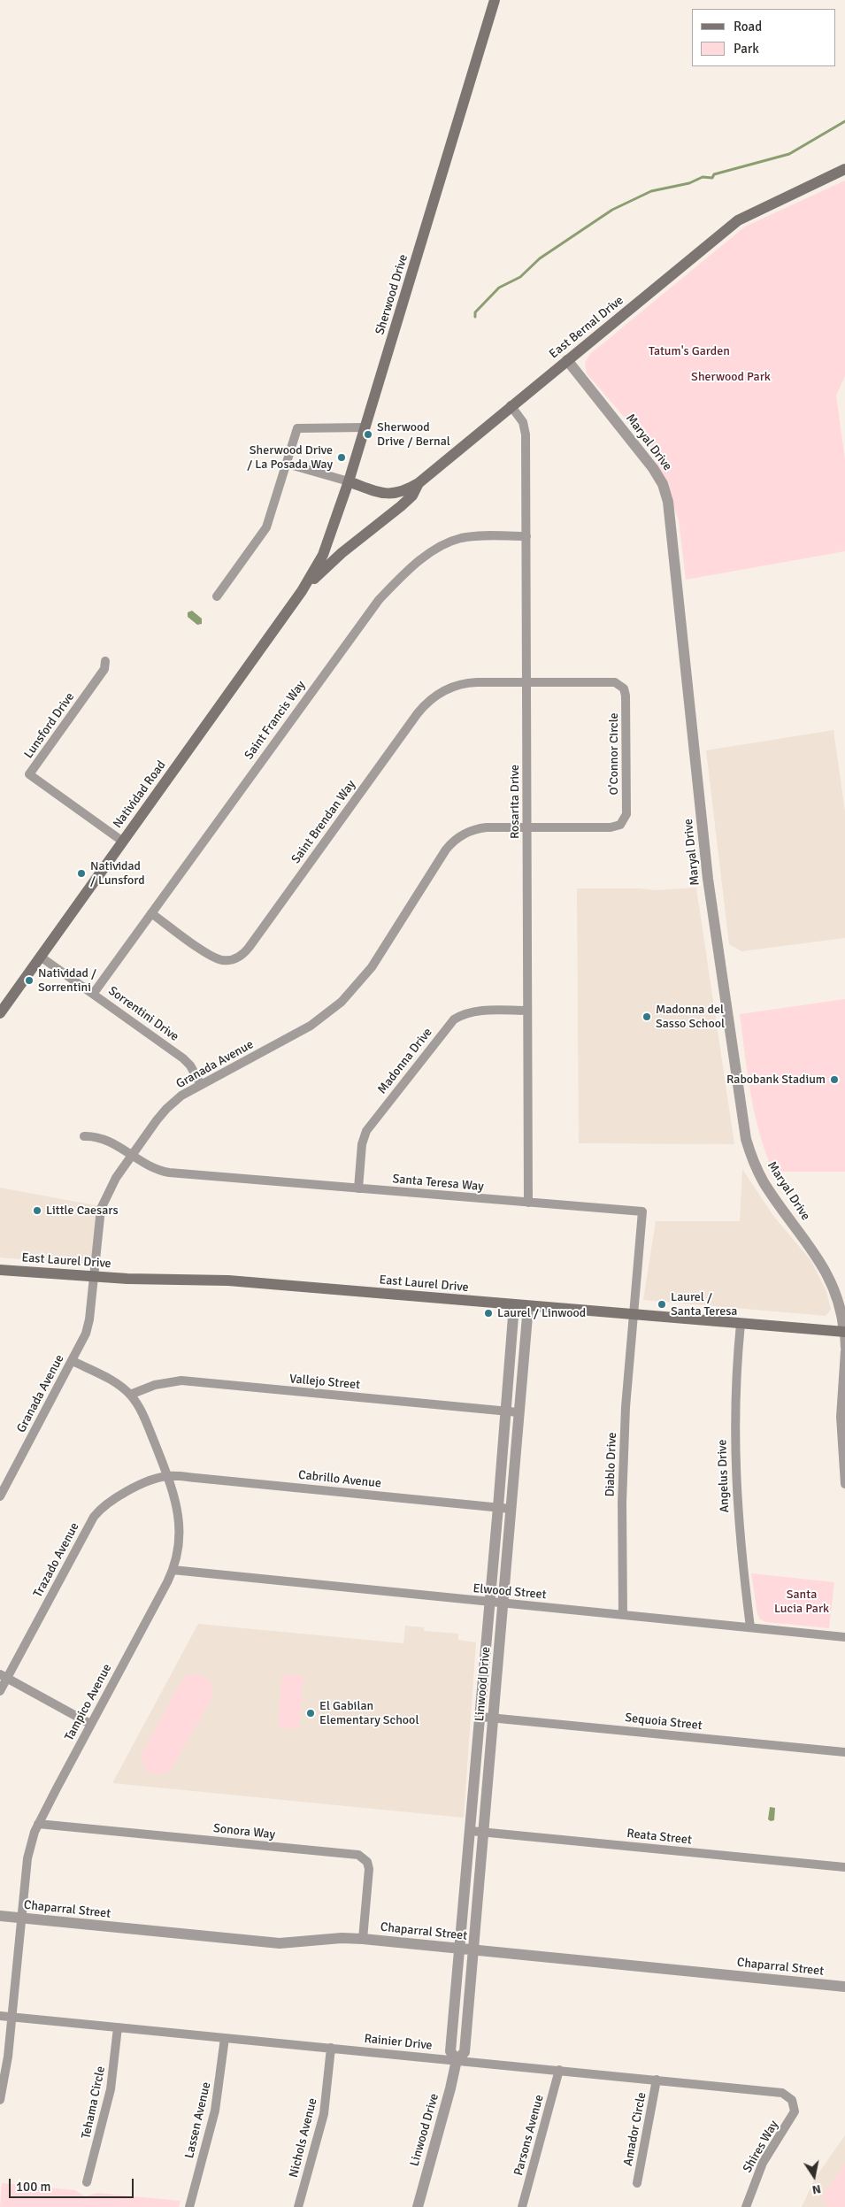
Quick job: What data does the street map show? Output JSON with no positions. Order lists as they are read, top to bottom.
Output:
{
  "streets": {
    "main road": [
      "Sherwood Drive",
      "East Bernal Drive",
      "Natividad Road",
      "East Laurel Drive"
    ],
    "street": [
      "Maryal Drive",
      "Saint Francis Way",
      "Lunsford Drive",
      "O'Connor Circle",
      "Rosarita Drive",
      "Saint Brendan Way",
      "Sorrentini Drive",
      "Madonna Drive",
      "Granada Avenue",
      "Santa Teresa Way",
      "Vallejo Street",
      "Diablo Drive",
      "Angelus Drive",
      "Cabrillo Avenue",
      "Trazado Avenue",
      "Elwood Street",
      "Linwood Drive",
      "Tampico Avenue",
      "Sequoia Street",
      "Sonora Way",
      "Reata Street",
      "Chaparral Street",
      "Rainier Drive",
      "Tehama Circle",
      "Lassen Avenue",
      "Amador Circle",
      "Parsons Avenue",
      "Nichols Avenue",
      "Shires Way"
    ]
  },
  "crossings": [
    ["Sherwood Drive", "East Bernal Drive"],
    ["Sherwood Drive", "Natividad Road"],
    ["East Bernal Drive", "Maryal Drive"],
    ["East Bernal Drive", "Rosarita Drive"],
    ["Maryal Drive", "East Laurel Drive"],
    ["Saint Francis Way", "Rosarita Drive"],
    ["Saint Francis Way", "Saint Brendan Way"],
    ["Saint Francis Way", "Sorrentini Drive"],
    ["Lunsford Drive", "Natividad Road"],
    ["O'Connor Circle", "Rosarita Drive"],
    ["O'Connor Circle", "Saint Brendan Way"],
    ["O'Connor Circle", "Granada Avenue"],
    ["Natividad Road", "Sorrentini Drive"],
    ["Rosarita Drive", "Saint Brendan Way"],
    ["Rosarita Drive", "Madonna Drive"],
    ["Rosarita Drive", "Granada Avenue"],
    ["Rosarita Drive", "Santa Teresa Way"],
    ["Sorrentini Drive", "Granada Avenue"],
    ["Madonna Drive", "Santa Teresa Way"],
    ["Granada Avenue", "Santa Teresa Way"],
    ["Granada Avenue", "East Laurel Drive"],
    ["Granada Avenue", "Tampico Avenue"],
    ["Santa Teresa Way", "East Laurel Drive"],
    ["Santa Teresa Way", "Diablo Drive"],
    ["East Laurel Drive", "Diablo Drive"],
    ["East Laurel Drive", "Angelus Drive"],
    ["East Laurel Drive", "Linwood Drive"],
    ["Vallejo Street", "Linwood Drive"],
    ["Vallejo Street", "Tampico Avenue"],
    ["Diablo Drive", "Elwood Street"],
    ["Angelus Drive", "Elwood Street"],
    ["Cabrillo Avenue", "Trazado Avenue"],
    ["Cabrillo Avenue", "Linwood Drive"],
    ["Cabrillo Avenue", "Tampico Avenue"],
    ["Trazado Avenue", "Tampico Avenue"],
    ["Elwood Street", "Linwood Drive"],
    ["Elwood Street", "Tampico Avenue"],
    ["Linwood Drive", "Sequoia Street"],
    ["Linwood Drive", "Reata Street"],
    ["Linwood Drive", "Chaparral Street"],
    ["Linwood Drive", "Rainier Drive"],
    ["Tampico Avenue", "Sonora Way"],
    ["Tampico Avenue", "Chaparral Street"],
    ["Tampico Avenue", "Rainier Drive"],
    ["Sonora Way", "Chaparral Street"],
    ["Rainier Drive", "Tehama Circle"],
    ["Rainier Drive", "Lassen Avenue"],
    ["Rainier Drive", "Amador Circle"],
    ["Rainier Drive", "Parsons Avenue"],
    ["Rainier Drive", "Nichols Avenue"],
    ["Rainier Drive", "Shires Way"]
  ],
  "parks": ["Tatum's Garden", "Sherwood Park", "Santa Lucia Park"],
  "places": [
    "Sherwood Drive / Bernal",
    "Sherwood Drive / La Posada Way",
    "Natividad / Lunsford",
    "Natividad / Sorrentini",
    "Madonna del Sasso School",
    "Rabobank Stadium",
    "Little Caesars",
    "Laurel / Santa Teresa",
    "Laurel / Linwood",
    "El Gabilan Elementary School"
  ],
  "legend": ["Road", "Park"],
  "scale_bar": "100 m",
  "north": "bottom"
}
